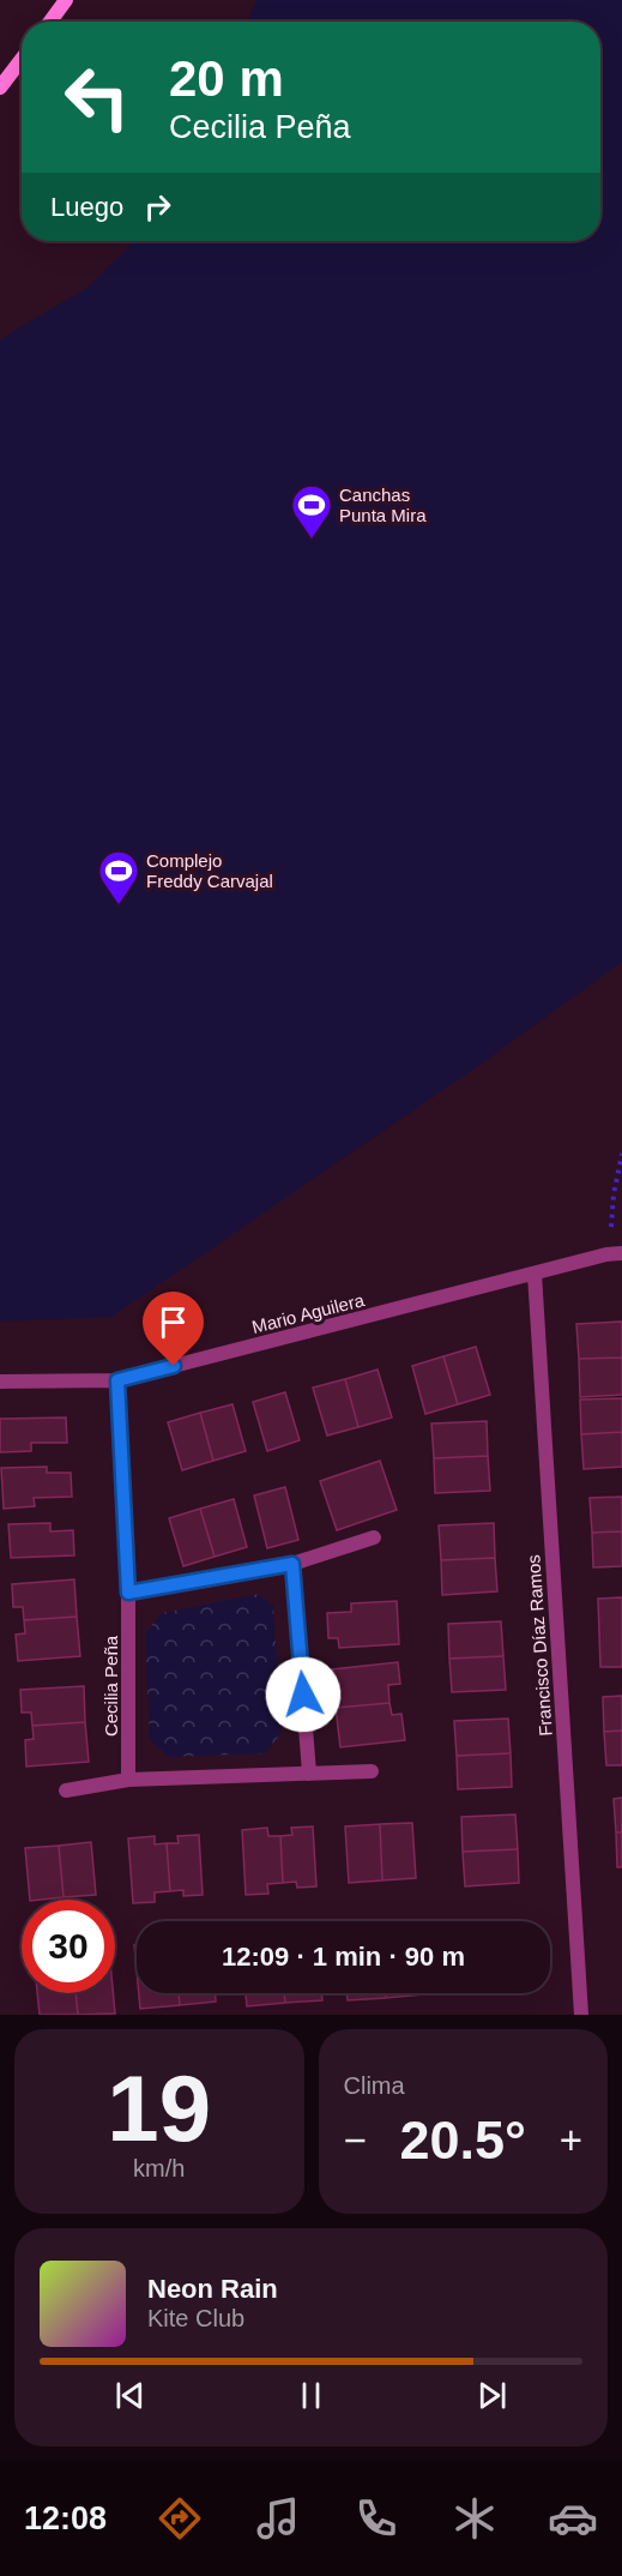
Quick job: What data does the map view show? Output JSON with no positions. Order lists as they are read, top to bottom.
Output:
{
  "streets": {
    "street": ["Mario Aguilera", "Francisco Díaz Ramos", "Cecilia Peña"]
  },
  "crossings": [
    ["Mario Aguilera", "Francisco Díaz Ramos"],
    ["Mario Aguilera", "Cecilia Peña"]
  ],
  "places": {
    "sports": ["Canchas Punta Mira", "Complejo Freddy Carvajal"]
  },
  "page": {
    "turn": ["20 m", "Cecilia Peña"],
    "then": "Luego",
    "limit": "30",
    "trip": "12:09 · 1 min · 90 m",
    "tile": [
      ["19", "km/h"],
      "Clima"
    ],
    "heat": ["−", "20.5°", "+"],
    "song": ["Neon Rain", "Kite Club"],
    "tabs": "12:08"
  }
}
